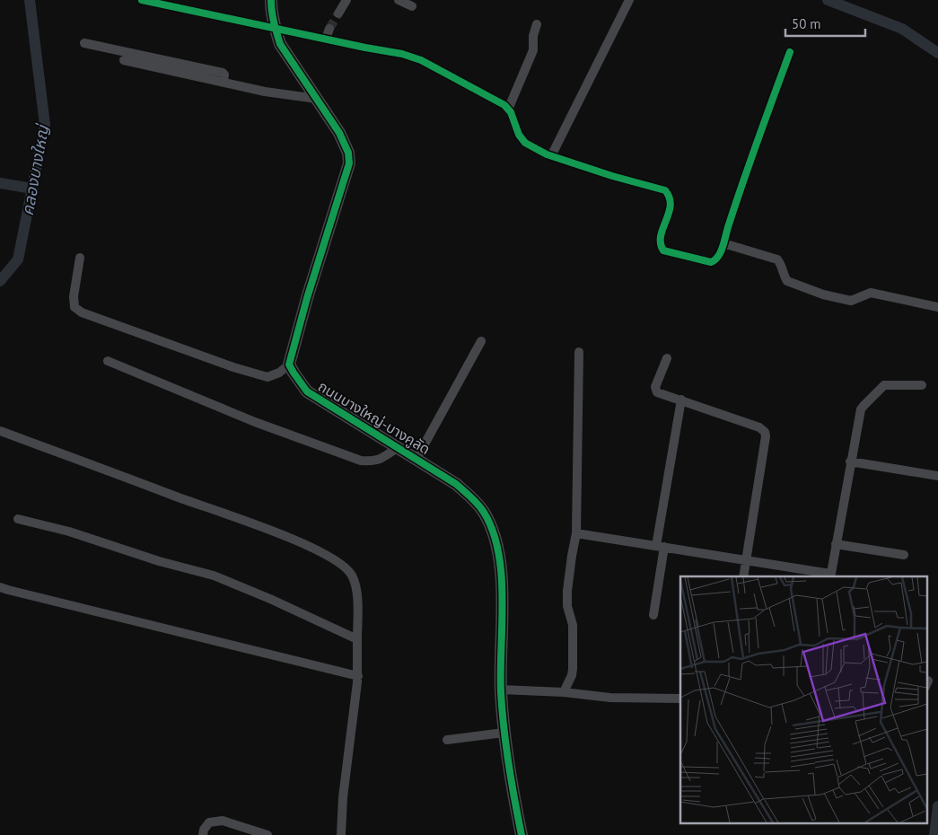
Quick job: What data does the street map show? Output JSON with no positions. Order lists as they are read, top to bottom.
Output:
{
  "streets": {
    "street": ["ถนนบางใหญ่-บางคูลัด"]
  },
  "water": ["คลองบางใหญ่"],
  "scale_bar": "50 m"
}
